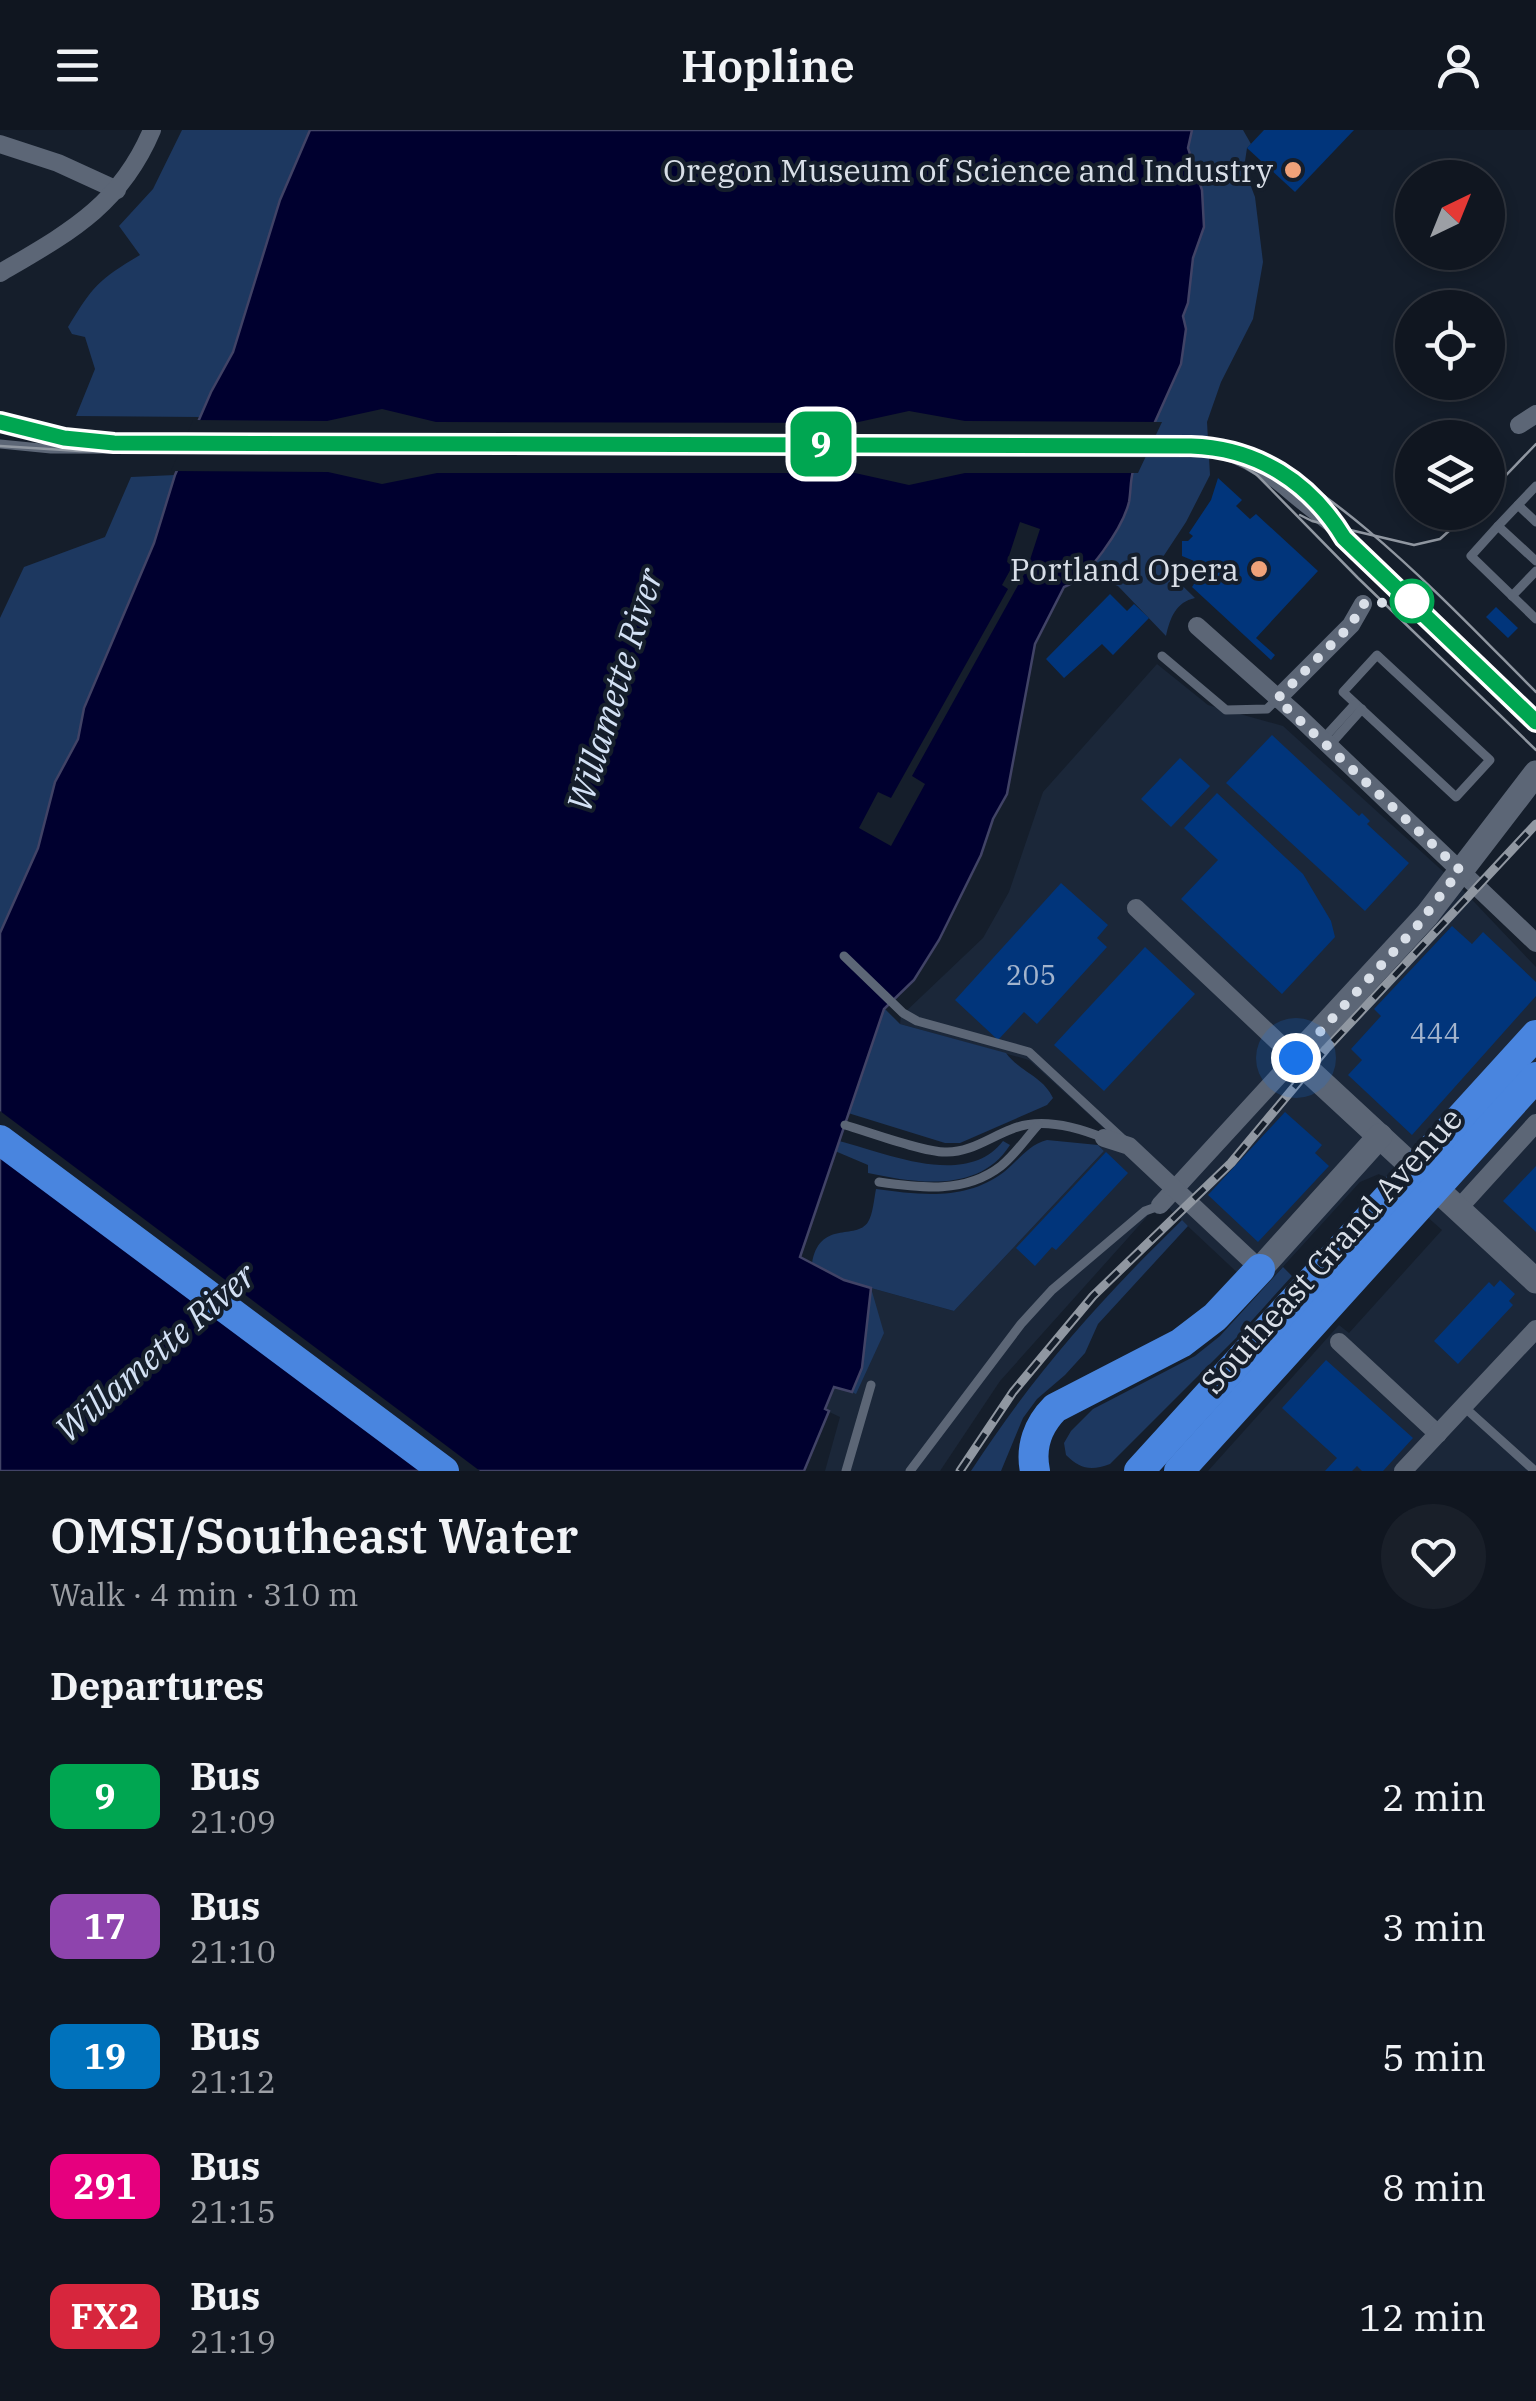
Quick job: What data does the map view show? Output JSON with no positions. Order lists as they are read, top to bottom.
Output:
{
  "streets": {
    "highway": ["Southeast Grand Avenue"]
  },
  "water": ["Willamette River"],
  "places": ["Oregon Museum of Science and Industry", "Portland Opera"],
  "lines": ["bus line 9"],
  "house_numbers": ["205", "444"],
  "north": "top right",
  "page": {
    "header": "Hopline",
    "on_map": "9",
    "heading": [
      ["OMSI/Southeast Water", "Walk · 4 min · 310 m"],
      "Departures"
    ],
    "list": [
      {
        "mark": "9",
        "name": "Bus",
        "note": "21:09",
        "value": "2 min"
      },
      {
        "mark": "17",
        "name": "Bus",
        "note": "21:10",
        "value": "3 min"
      },
      {
        "mark": "19",
        "name": "Bus",
        "note": "21:12",
        "value": "5 min"
      },
      {
        "mark": "291",
        "name": "Bus",
        "note": "21:15",
        "value": "8 min"
      },
      {
        "mark": "FX2",
        "name": "Bus",
        "note": "21:19",
        "value": "12 min"
      }
    ]
  }
}
